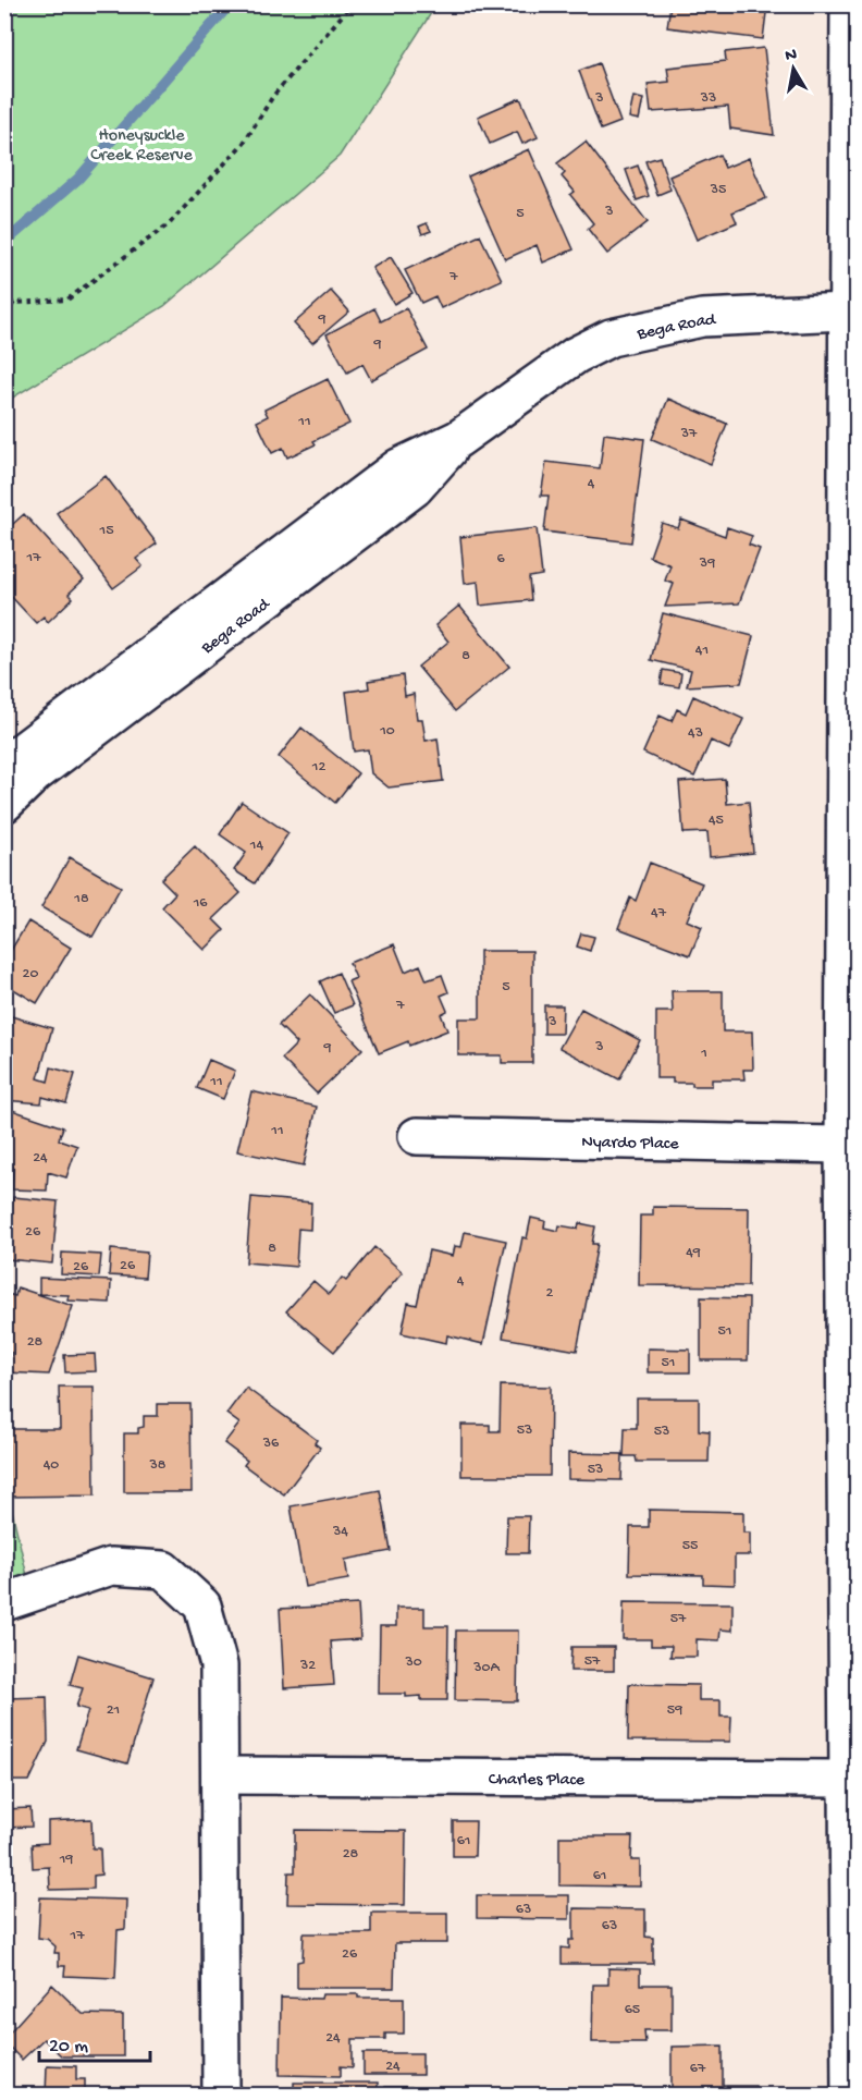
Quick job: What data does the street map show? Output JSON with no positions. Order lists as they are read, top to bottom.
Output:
{
  "streets": {
    "street": ["Bega Road", "Nyardo Place", "Charles Place"]
  },
  "parks": ["Honeysuckle Creek Reserve"],
  "house_numbers": [
    "3",
    "33",
    "35",
    "3",
    "5",
    "7",
    "9",
    "9",
    "11",
    "37",
    "4",
    "15",
    "17",
    "6",
    "39",
    "41",
    "8",
    "10",
    "43",
    "12",
    "45",
    "14",
    "18",
    "16",
    "47",
    "20",
    "5",
    "7",
    "3",
    "3",
    "9",
    "1",
    "11",
    "11",
    "24",
    "26",
    "8",
    "49",
    "26",
    "26",
    "4",
    "2",
    "51",
    "28",
    "51",
    "53",
    "53",
    "36",
    "40",
    "38",
    "53",
    "34",
    "55",
    "57",
    "57",
    "30",
    "32",
    "30A",
    "21",
    "59",
    "61",
    "28",
    "19",
    "61",
    "63",
    "63",
    "17",
    "26",
    "65",
    "24",
    "24",
    "67"
  ],
  "scale_bar": "20 m",
  "north": "top"
}
